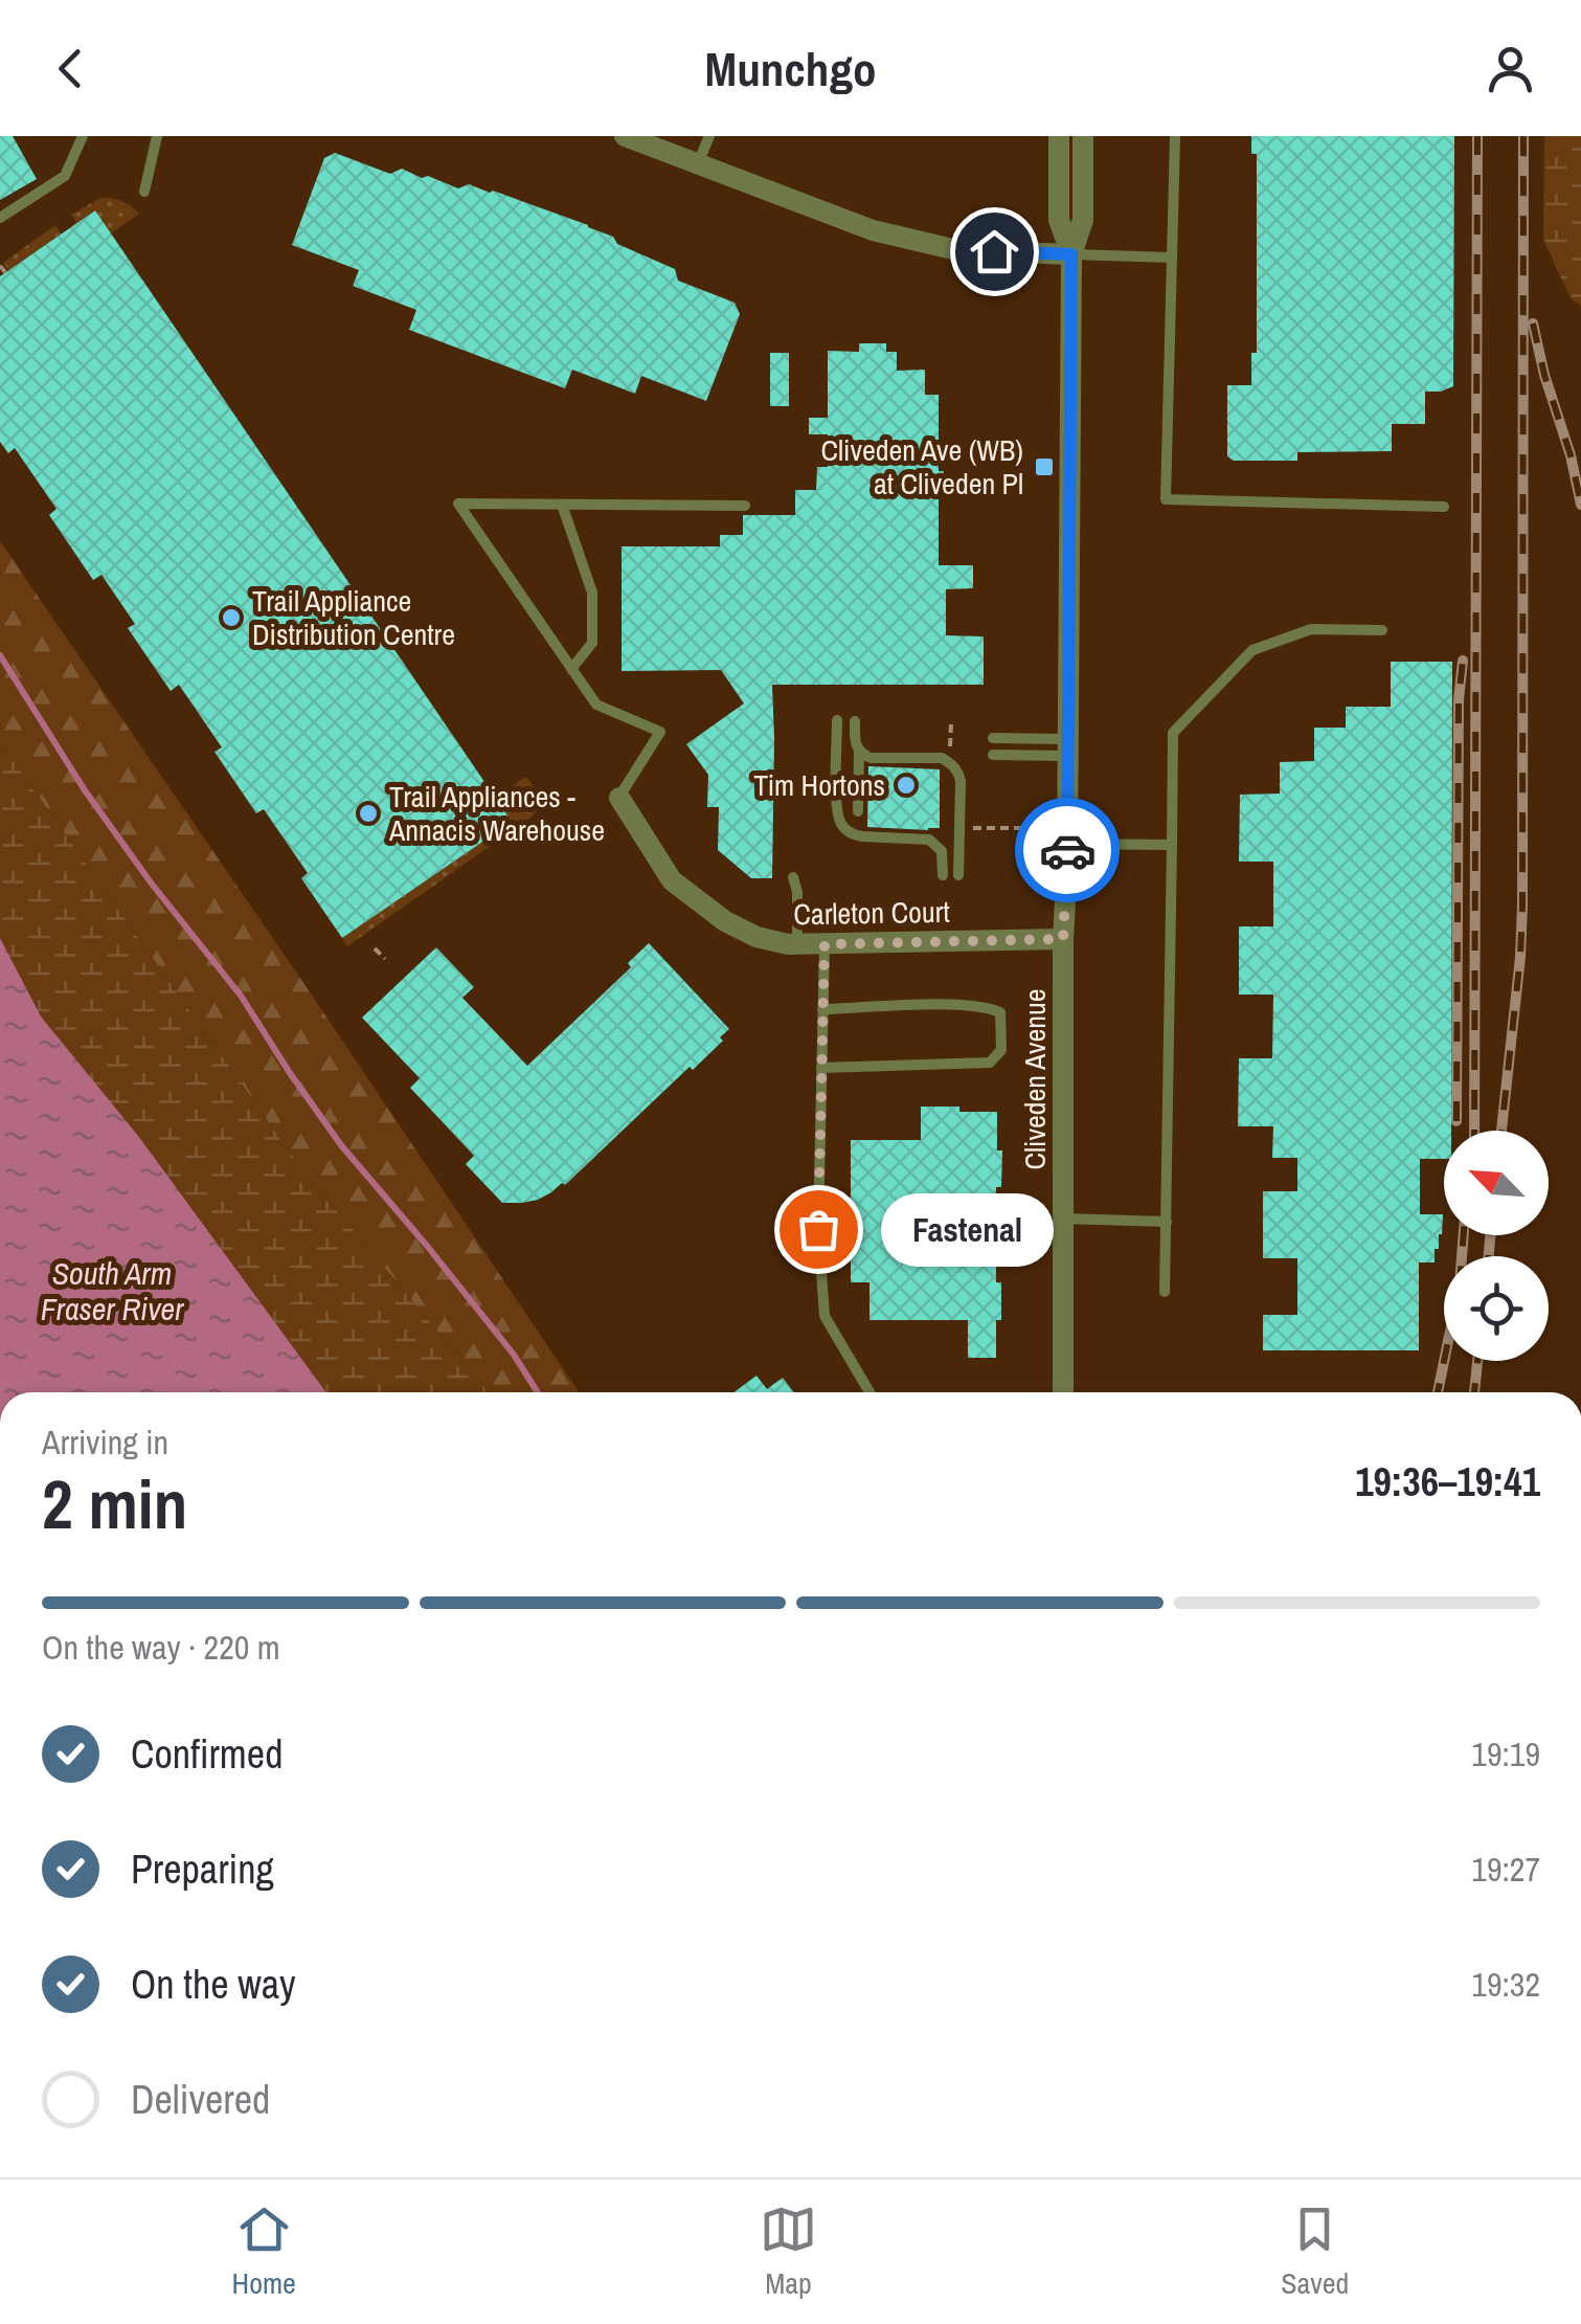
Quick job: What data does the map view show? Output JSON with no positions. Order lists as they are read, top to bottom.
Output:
{
  "streets": {
    "street": ["Carleton Court", "Cliveden Avenue"]
  },
  "crossings": [
    ["Carleton Court", "Cliveden Avenue"]
  ],
  "water": ["South Arm Fraser River"],
  "places": {
    "transit": ["Cliveden Ave (WB) at Cliveden Pl"],
    "other": [
      "Trail Appliance Distribution Centre",
      "Tim Hortons",
      "Trail Appliances - Annacis Warehouse",
      "Fastenal"
    ]
  },
  "north": "top left",
  "page": {
    "header": "Munchgo",
    "bubble": "Fastenal",
    "heading": ["2 min", "Arriving in", "19:36–19:41"],
    "bar": "On the way · 220 m",
    "list": [
      ["Confirmed", "19:19"],
      ["Preparing", "19:27"],
      ["On the way", "19:32"],
      "Delivered"
    ],
    "tabs": ["Home", "Map", "Saved"]
  }
}
